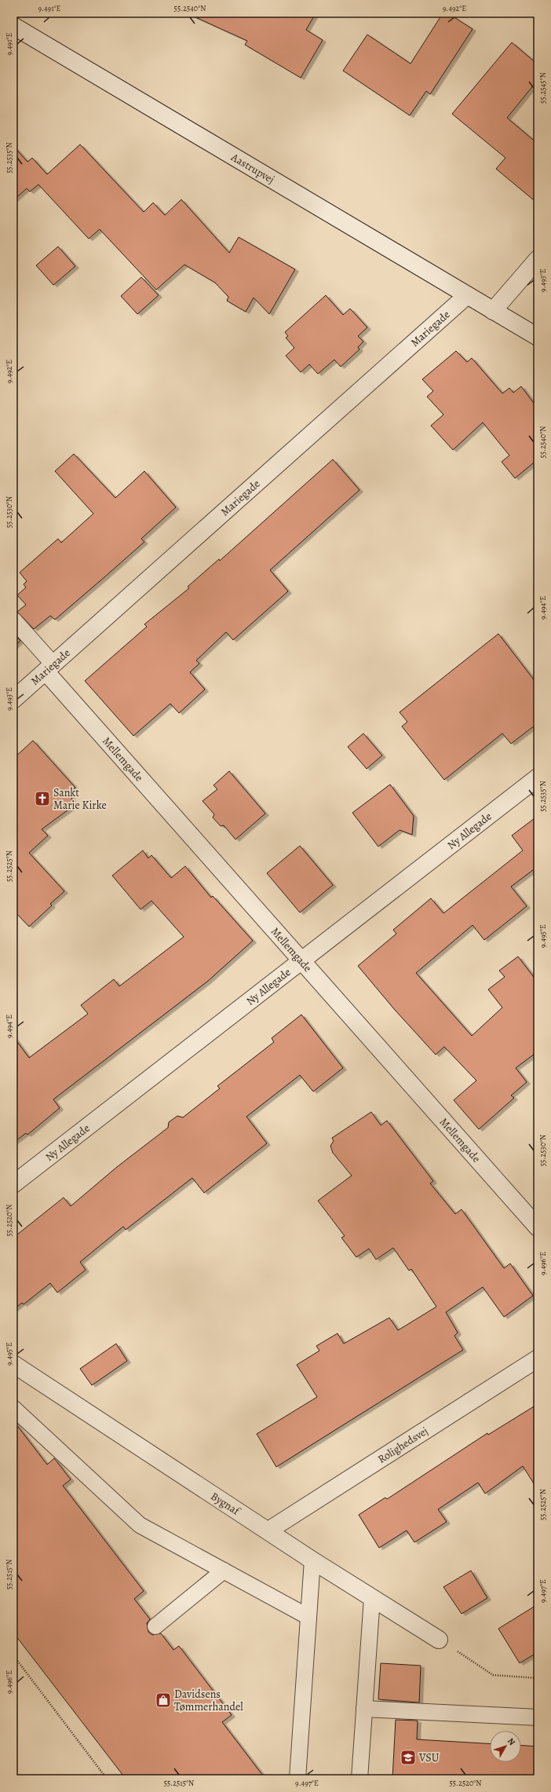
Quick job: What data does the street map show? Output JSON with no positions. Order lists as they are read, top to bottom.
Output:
{
  "streets": {
    "street": [
      "Aastrupvej",
      "Mariegade",
      "Mellemgade",
      "Ny Allegade",
      "Rolighedsvej",
      "Bygnaf"
    ]
  },
  "crossings": [
    ["Aastrupvej", "Mariegade"],
    ["Mariegade", "Mellemgade"],
    ["Mellemgade", "Ny Allegade"],
    ["Rolighedsvej", "Bygnaf"]
  ],
  "places": {
    "church": ["Sankt Marie Kirke"],
    "shop": ["Davidsens Tømmerhandel"],
    "school or university": ["VSU"]
  },
  "north": "top right",
  "coordinates": [
    "9.491°E",
    "55.2540°N",
    "9.492°E",
    "55.2545°N",
    "55.2535°N",
    "9.493°E",
    "55.2530°N",
    "9.494°E",
    "55.2525°N",
    "9.495°E",
    "55.2520°N",
    "9.496°E",
    "55.2515°N",
    "9.497°E"
  ]
}
